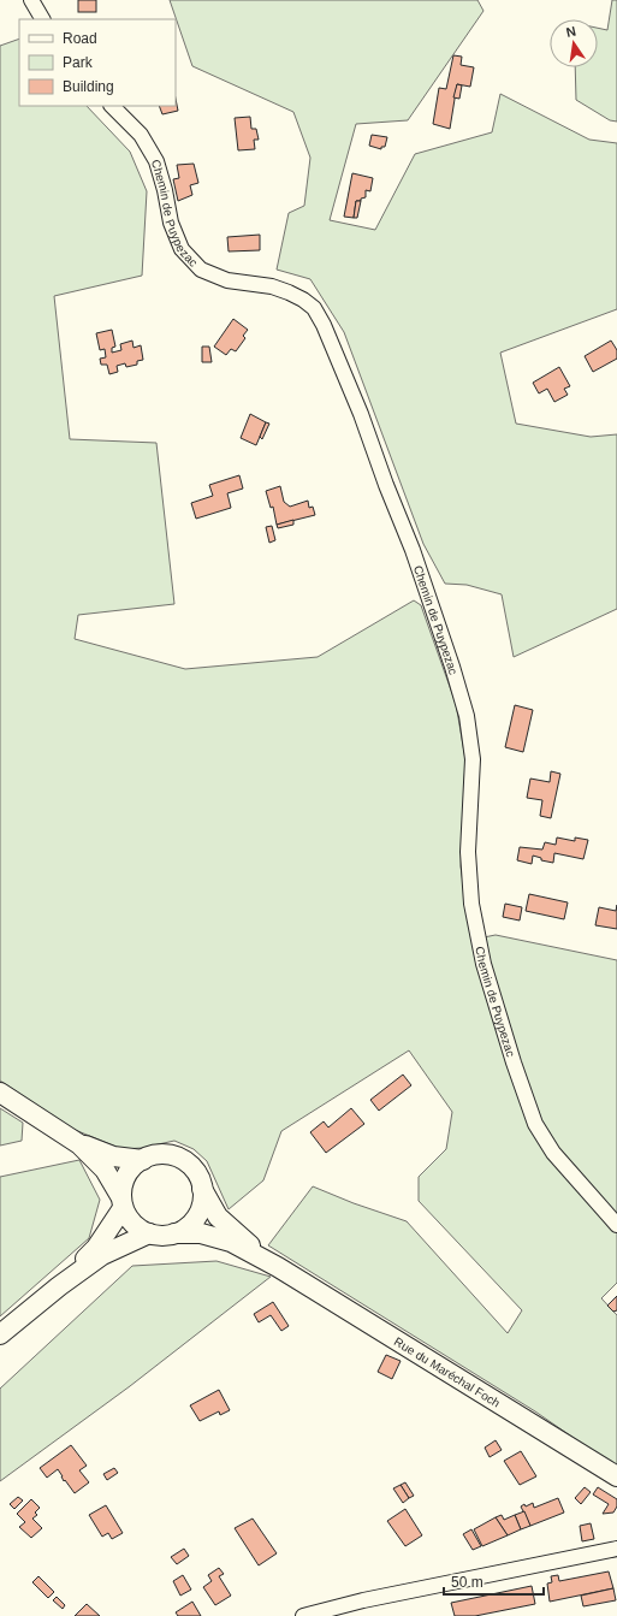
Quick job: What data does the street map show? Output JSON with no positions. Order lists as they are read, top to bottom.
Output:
{
  "streets": {
    "main road": ["Rue du Maréchal Foch"],
    "street": ["Chemin de Puypezac"]
  },
  "legend": ["Road", "Park", "Building"],
  "scale_bar": "50 m",
  "north": "top"
}
